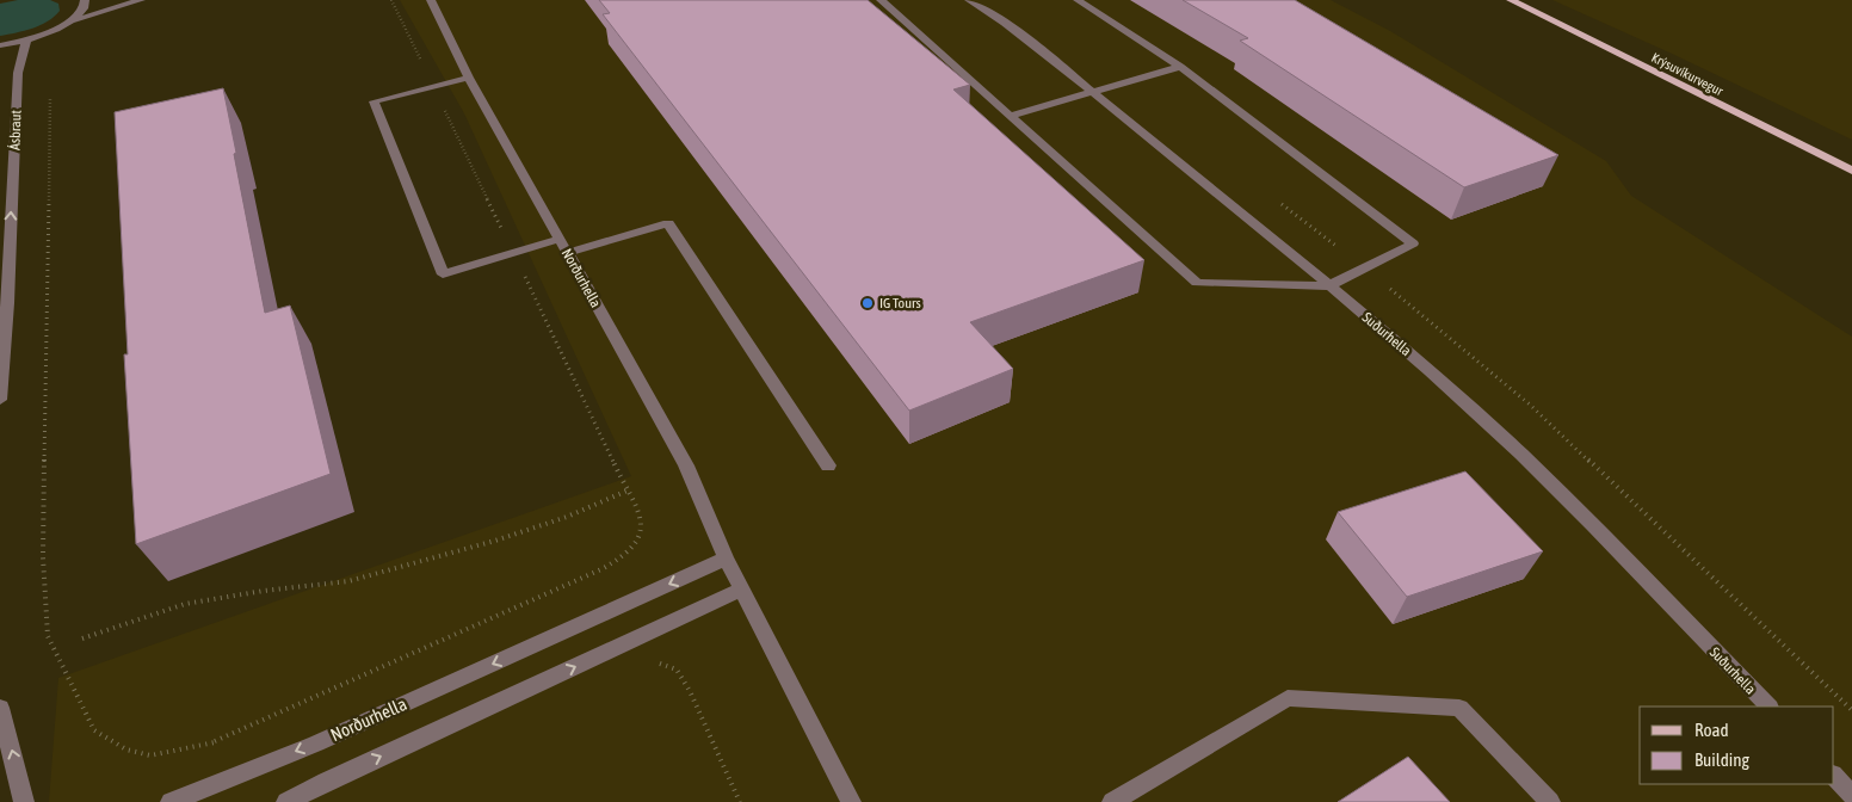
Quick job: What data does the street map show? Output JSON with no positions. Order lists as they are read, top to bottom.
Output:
{
  "streets": {
    "main road": ["Krýsuvíkurvegur"],
    "street": ["Ásbraut", "Norðurhella", "Suðurhella"]
  },
  "one_way": ["Ásbraut"],
  "places": ["IG Tours"],
  "legend": ["Road", "Building"]
}
